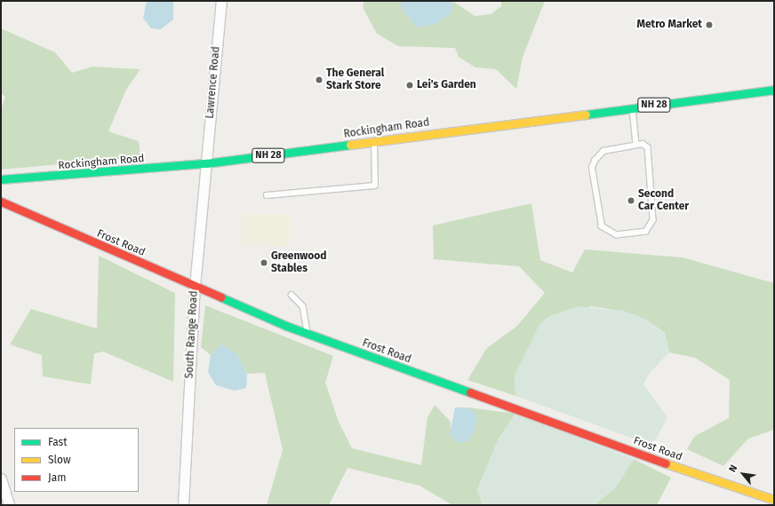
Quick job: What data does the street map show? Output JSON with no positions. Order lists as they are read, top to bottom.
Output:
{
  "streets": {
    "street": [
      "Lawrence Road",
      "NH 28",
      "Rockingham Road",
      "Frost Road",
      "South Range Road"
    ]
  },
  "crossings": [
    ["Lawrence Road", "Rockingham Road"],
    ["Lawrence Road", "South Range Road"],
    ["Rockingham Road", "South Range Road"],
    ["Frost Road", "South Range Road"]
  ],
  "places": [
    "Metro Market",
    "The General Stark Store",
    "Lei's Garden",
    "Second Car Center",
    "Greenwood Stables"
  ],
  "legend": ["Fast", "Slow", "Jam"],
  "north": "top left"
}
